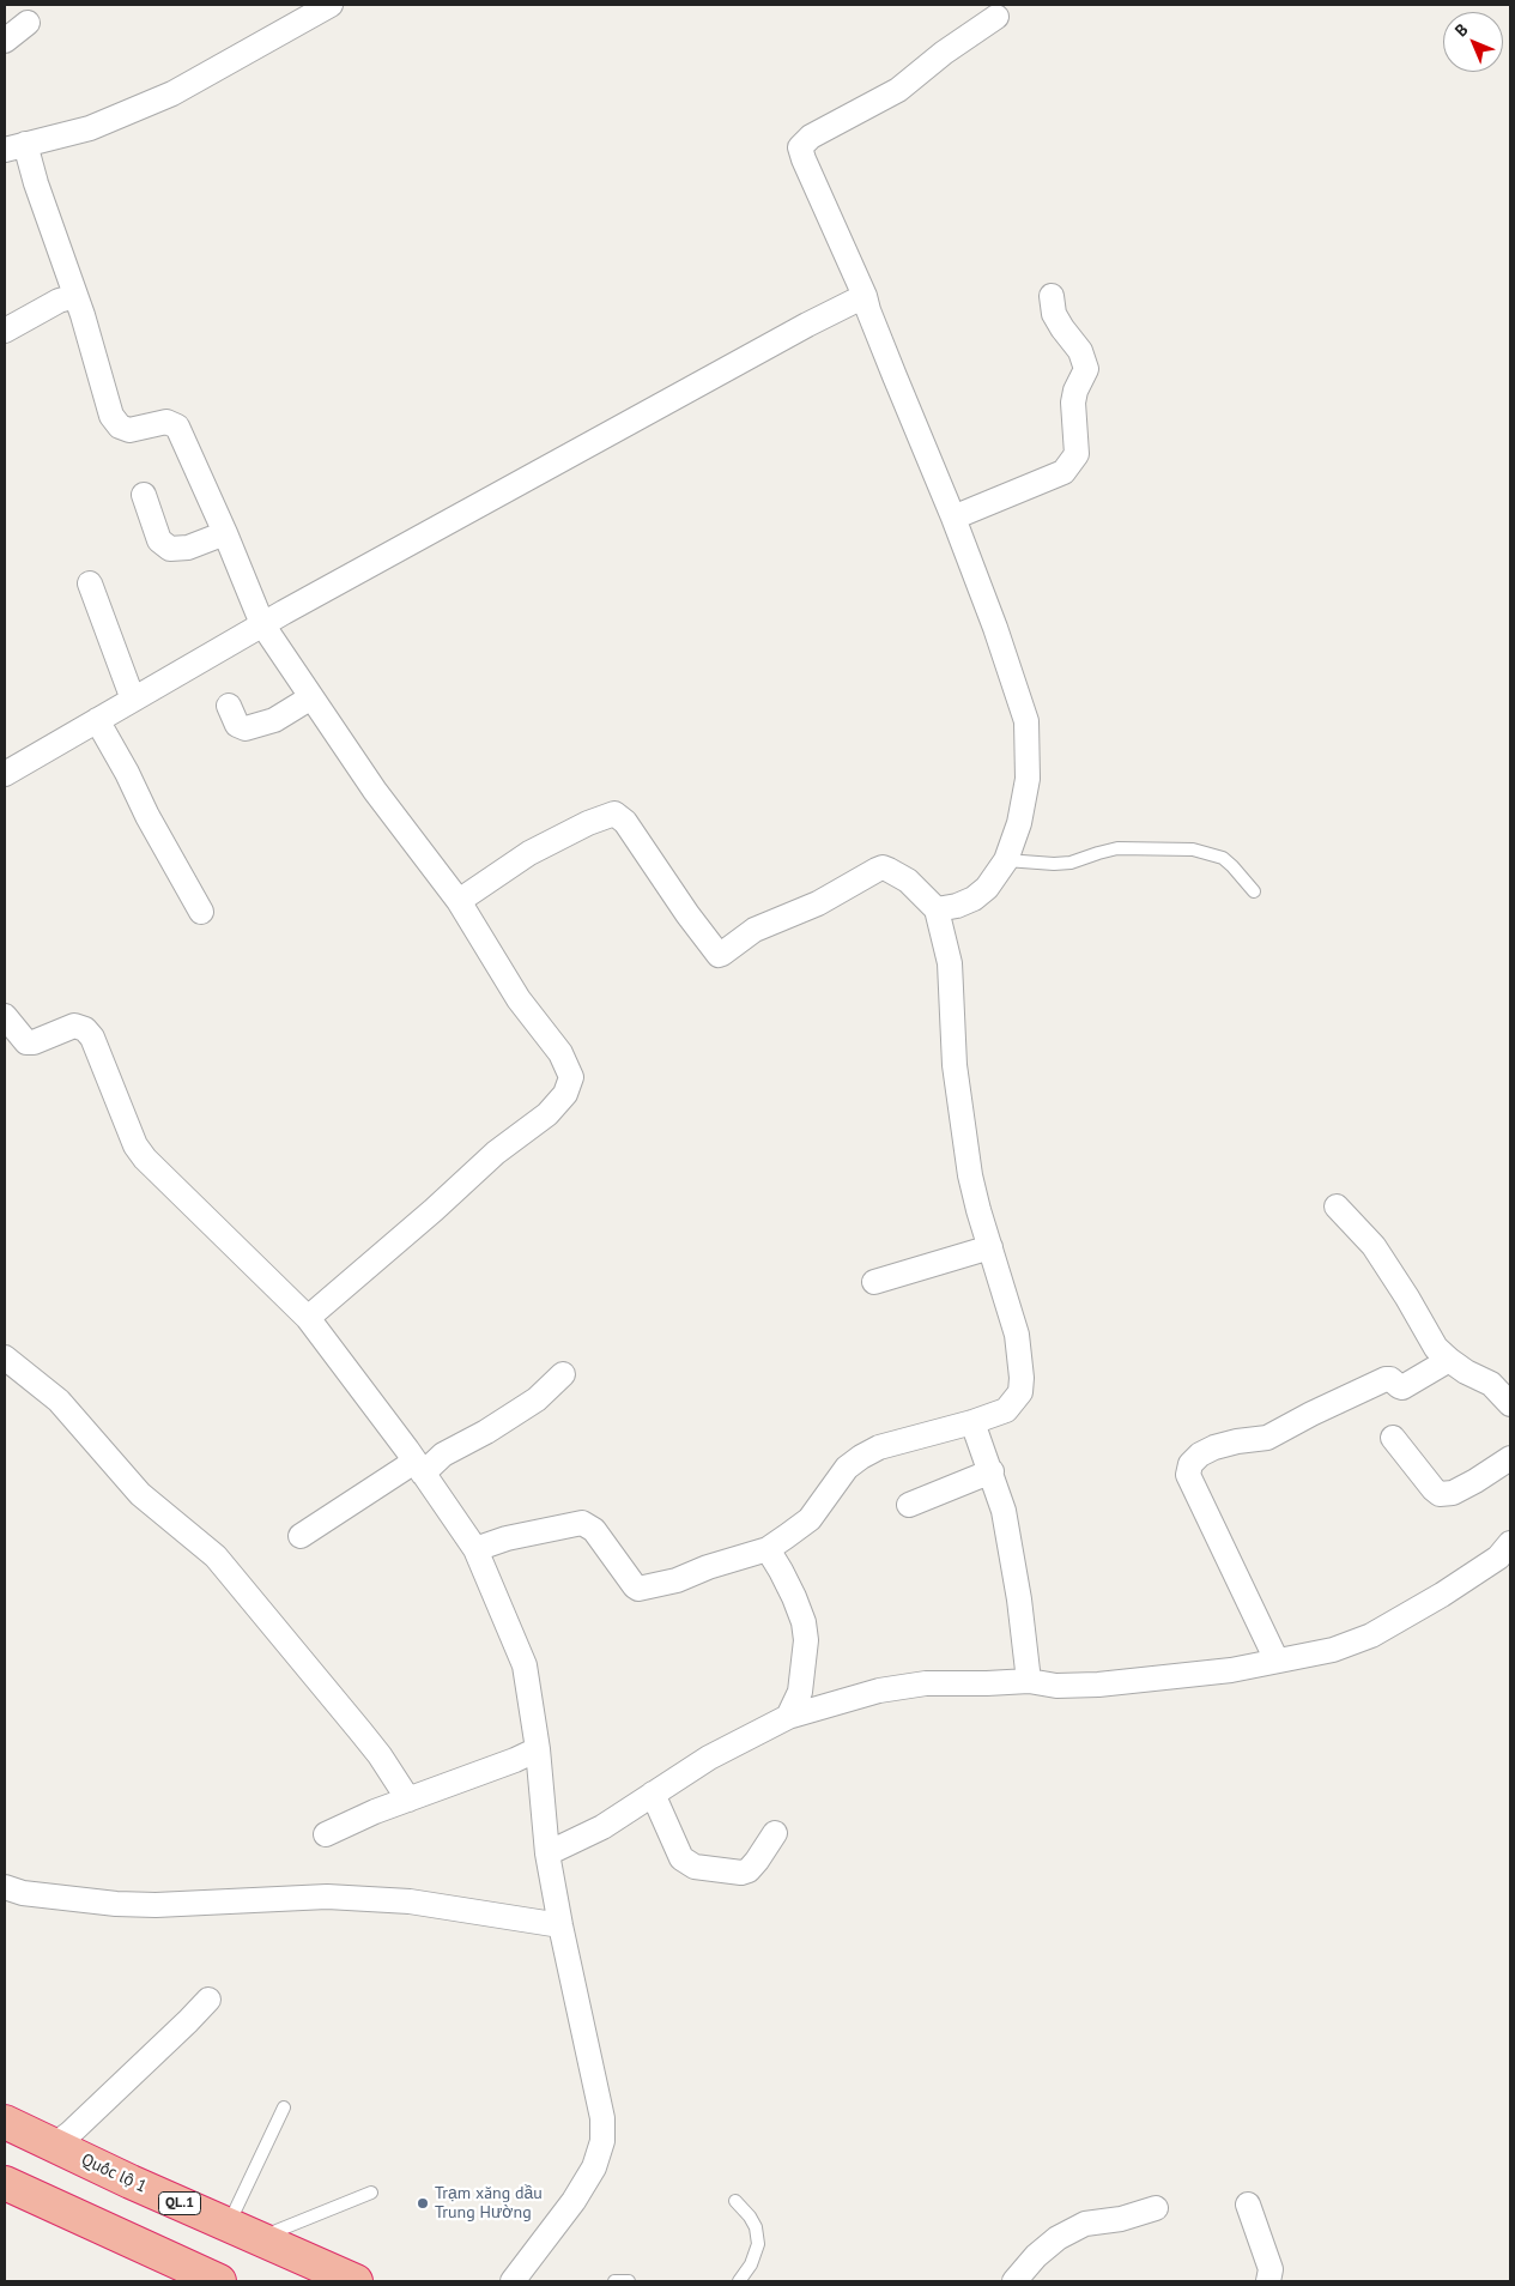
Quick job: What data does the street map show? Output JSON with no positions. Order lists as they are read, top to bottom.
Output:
{
  "streets": {
    "highway": ["Quốc lộ 1", "QL.1"]
  },
  "places": ["Trạm xăng dầu Trung Hường"],
  "north": "top left"
}
